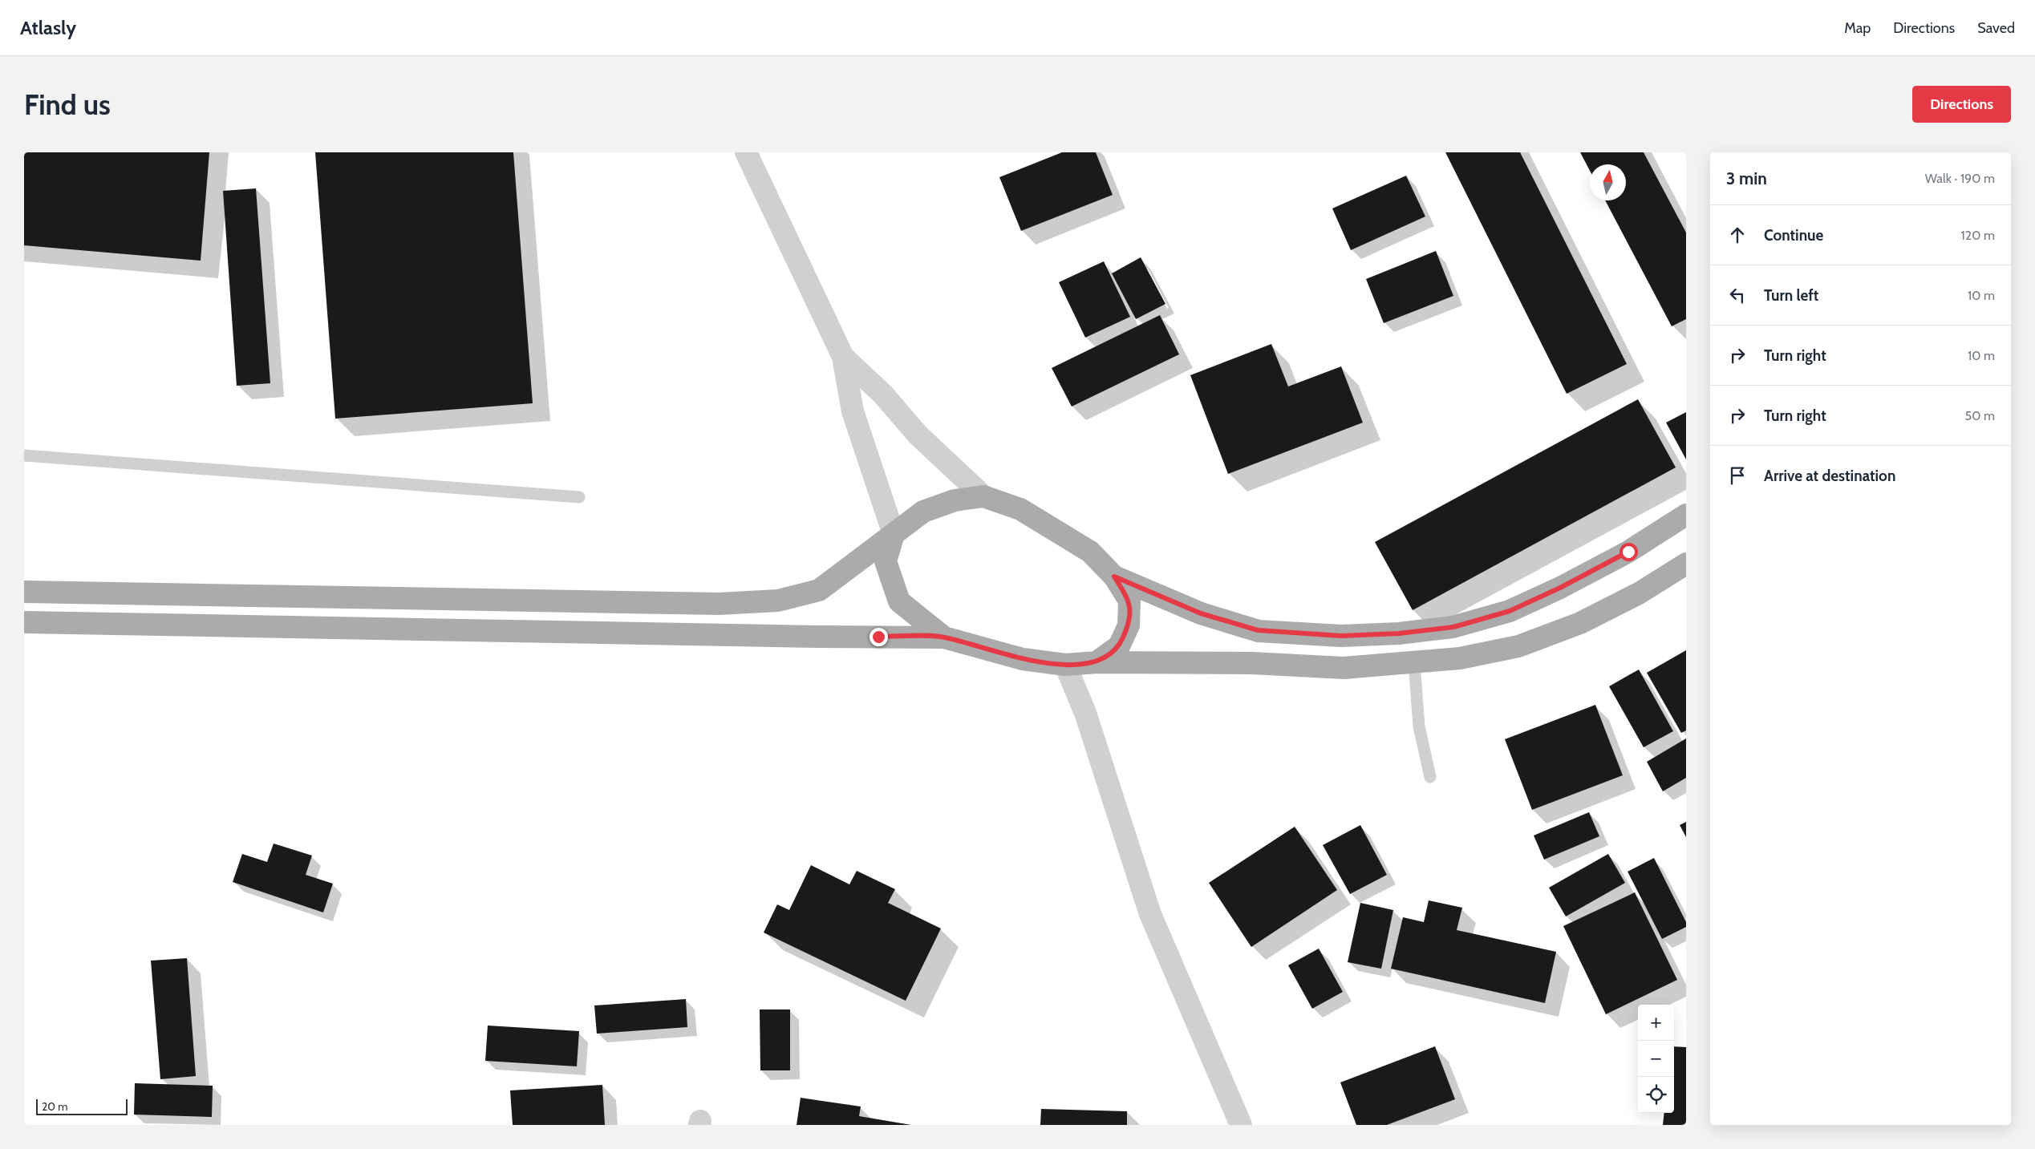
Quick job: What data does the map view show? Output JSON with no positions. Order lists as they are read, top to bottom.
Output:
{
  "scale_bar": "20 m",
  "north": "top",
  "page": {
    "header": "Atlasly",
    "nav": ["Map", "Directions", "Saved"],
    "buttons": "Directions",
    "title": "Find us",
    "heading": ["3 min", "Walk · 190 m"],
    "list": [
      ["Continue", "120 m"],
      ["Turn left", "10 m"],
      ["Turn right", "10 m"],
      ["Turn right", "50 m"],
      "Arrive at destination"
    ],
    "map_buttons": ["+", "−"],
    "scale": "20 m"
  }
}
